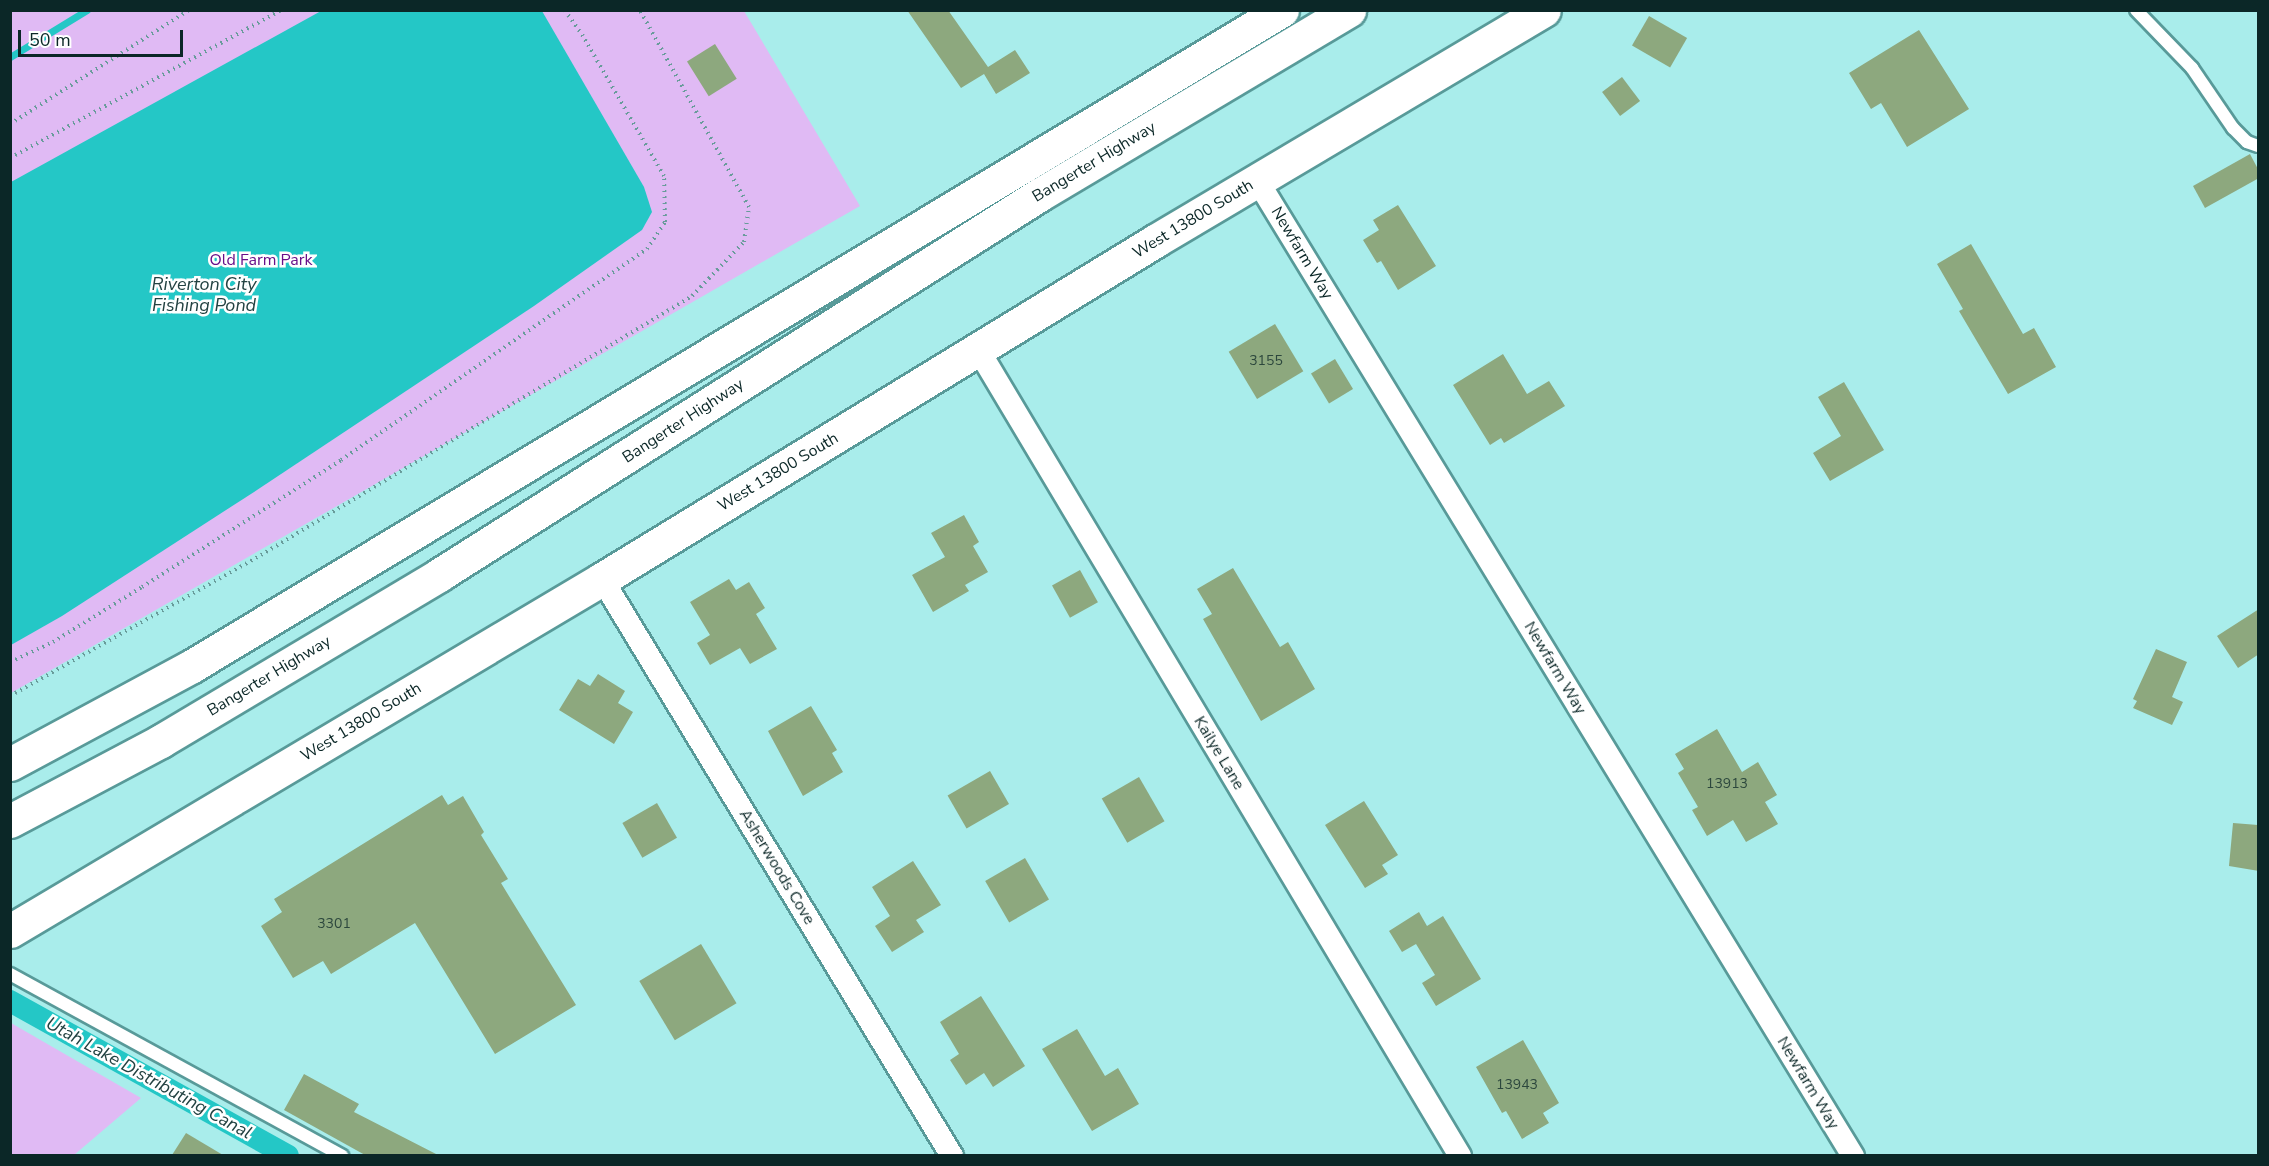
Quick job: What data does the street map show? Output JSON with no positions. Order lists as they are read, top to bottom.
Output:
{
  "streets": {
    "main road": ["Bangerter Highway", "West 13800 South"],
    "street": ["Newfarm Way", "Kailye Lane", "Asherwoods Cove"]
  },
  "crossings": [
    ["West 13800 South", "Newfarm Way"],
    ["West 13800 South", "Kailye Lane"],
    ["West 13800 South", "Asherwoods Cove"]
  ],
  "water": ["Riverton City Fishing Pond", "Utah Lake Distributing Canal"],
  "parks": ["Old Farm Park"],
  "house_numbers": [
    "3155",
    "13913",
    "3301",
    "13943"
  ],
  "scale_bar": "50 m"
}
